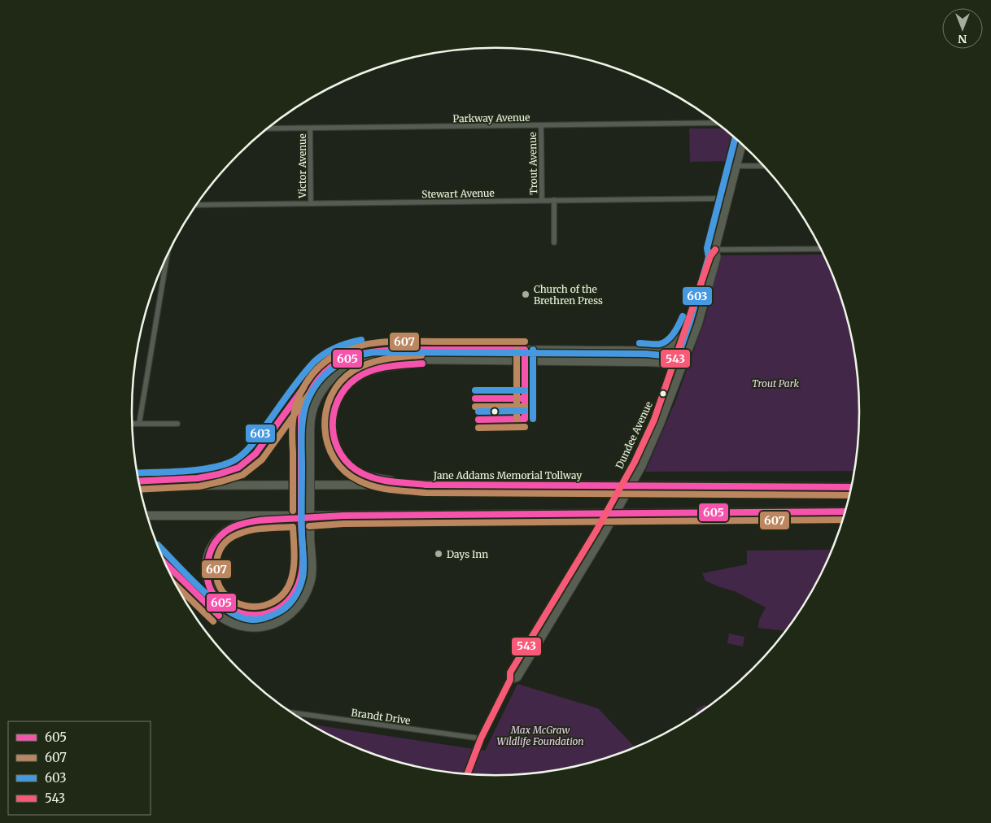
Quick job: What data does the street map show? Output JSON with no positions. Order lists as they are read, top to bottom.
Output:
{
  "streets": {
    "highway": ["Jane Addams Memorial Tollway"],
    "main road": ["Dundee Avenue"],
    "street": [
      "Parkway Avenue",
      "Trout Avenue",
      "Victor Avenue",
      "Stewart Avenue",
      "Brandt Drive"
    ]
  },
  "crossings": [
    ["Parkway Avenue", "Trout Avenue"],
    ["Parkway Avenue", "Victor Avenue"],
    ["Trout Avenue", "Stewart Avenue"],
    ["Victor Avenue", "Stewart Avenue"],
    ["Stewart Avenue", "Dundee Avenue"],
    ["Dundee Avenue", "Brandt Drive"]
  ],
  "parks": ["Trout Park", "Max McGraw Wildlife Foundation"],
  "places": ["Church of the Brethren Press", "Days Inn"],
  "lines": [
    "transit line 603",
    "transit line 543",
    "transit line 607",
    "transit line 605"
  ],
  "legend": [
    "605",
    "607",
    "603",
    "543"
  ],
  "north": "bottom"
}
